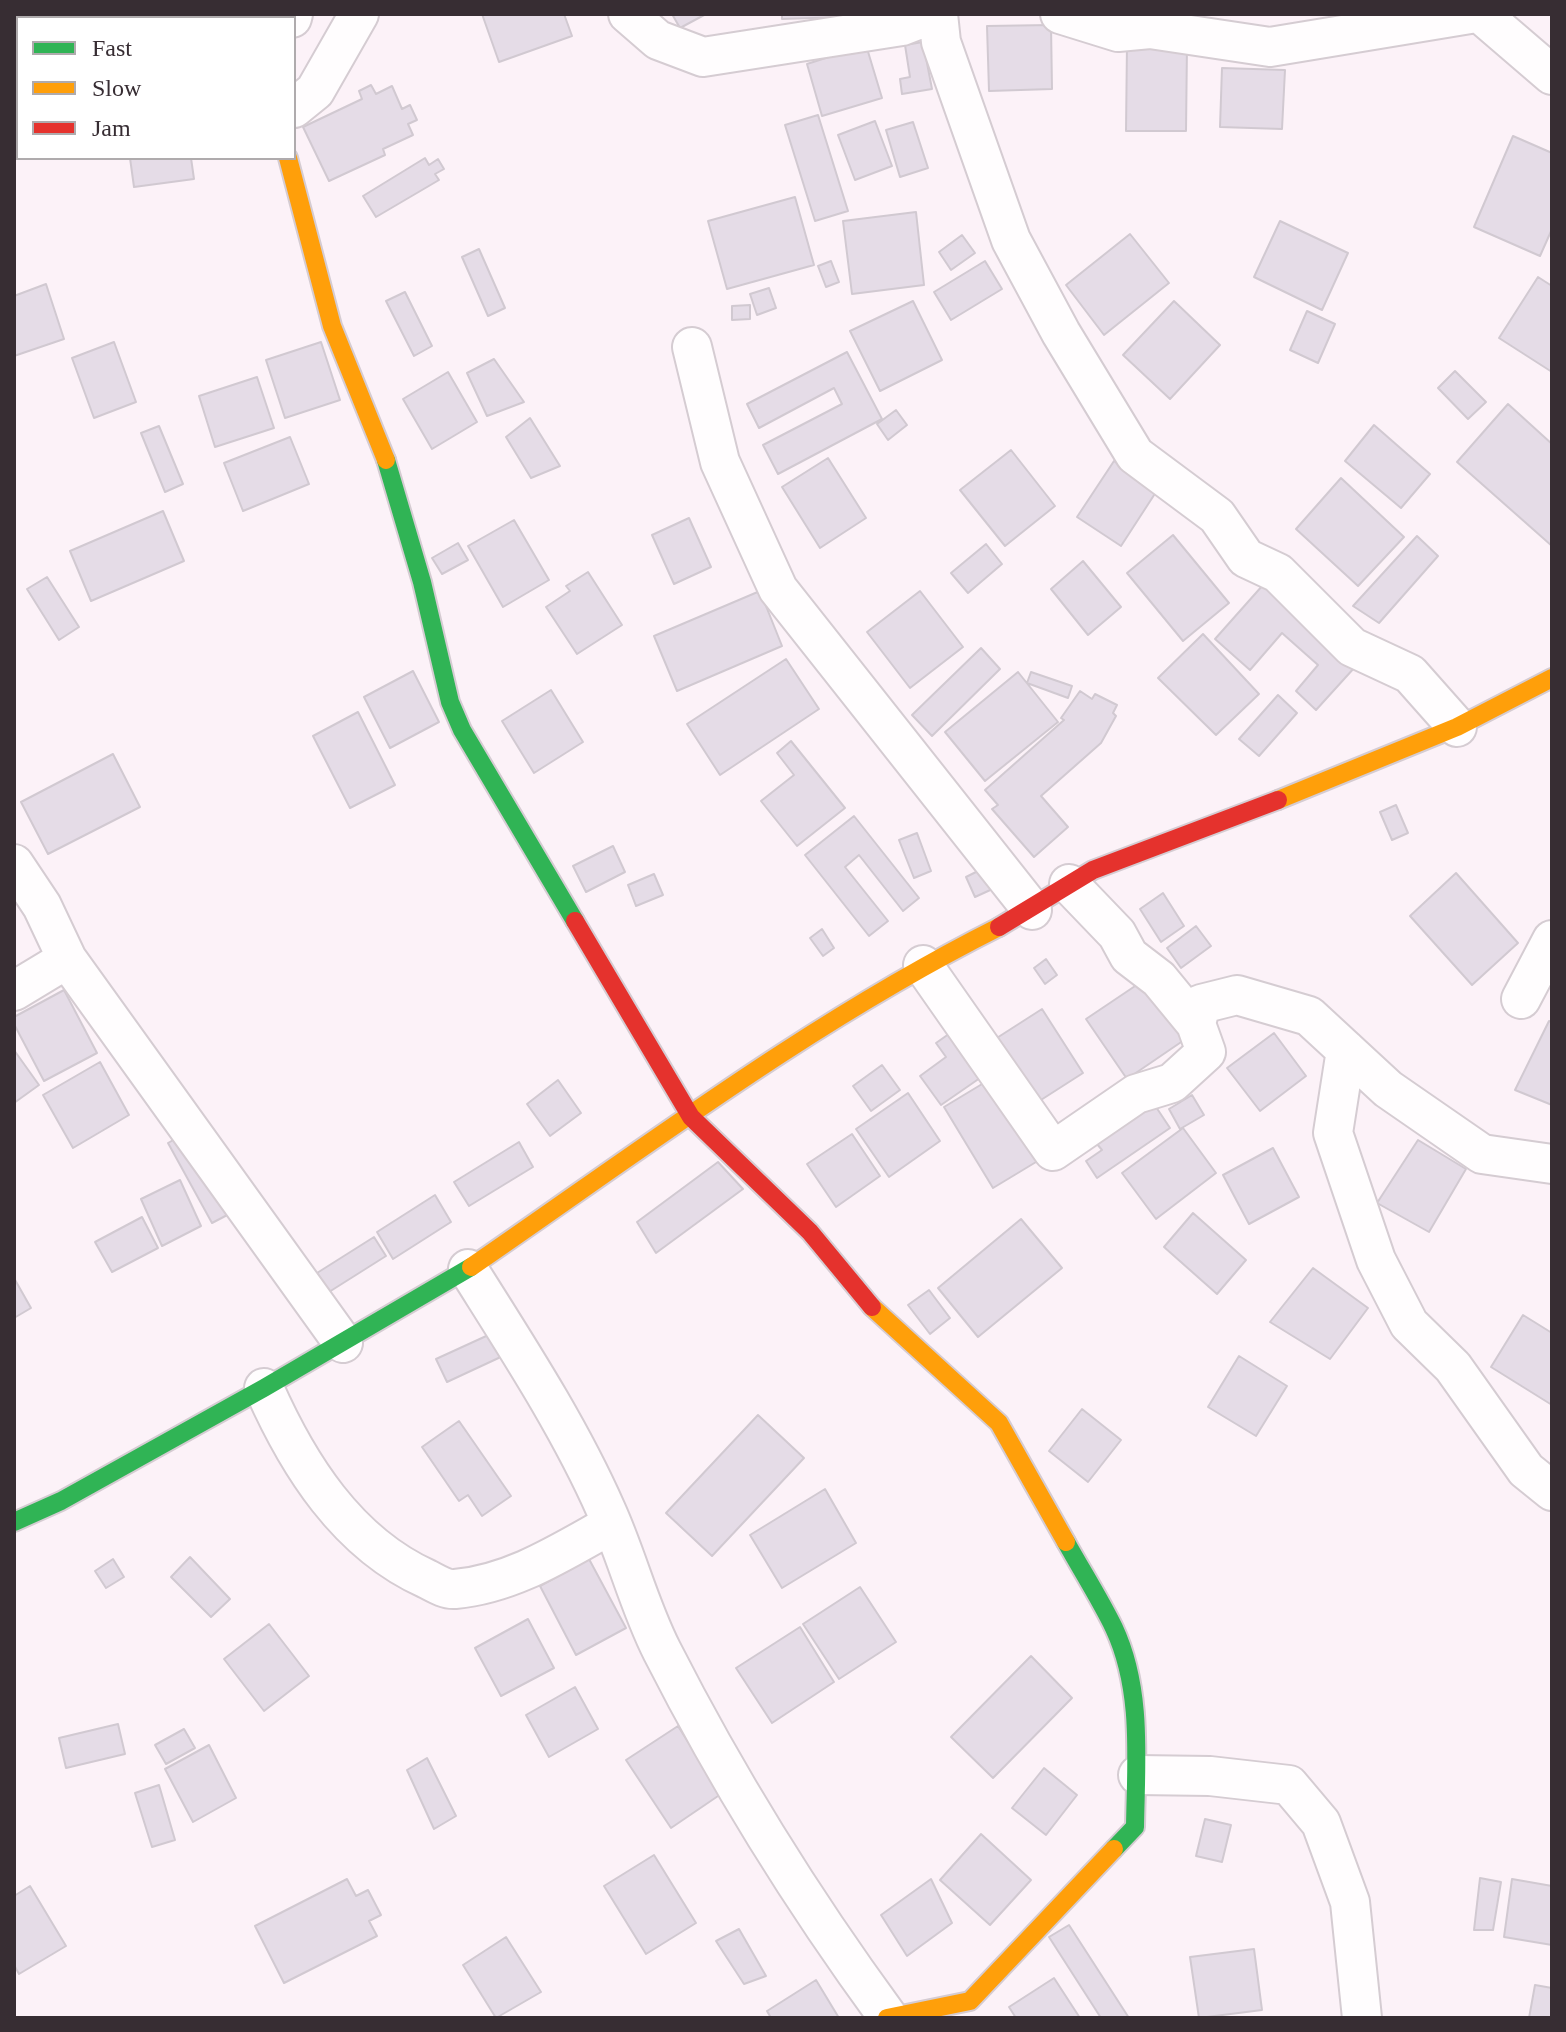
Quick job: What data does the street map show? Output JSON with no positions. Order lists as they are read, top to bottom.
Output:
{
  "legend": ["Fast", "Slow", "Jam"]
}
